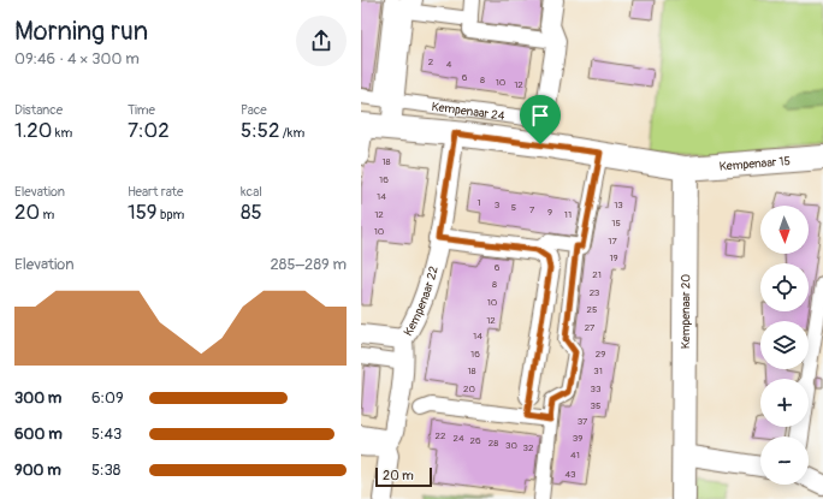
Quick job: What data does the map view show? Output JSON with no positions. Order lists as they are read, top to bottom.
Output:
{
  "streets": {
    "street": [
      "Kempenaar 24",
      "Kempenaar 15",
      "Kempenaar 22",
      "Kempenaar 20"
    ]
  },
  "crossings": [
    ["Kempenaar 15", "Kempenaar 22"],
    ["Kempenaar 15", "Kempenaar 20"]
  ],
  "house_numbers": [
    "2",
    "4",
    "6",
    "8",
    "10",
    "12",
    "18",
    "16",
    "14",
    "1",
    "3",
    "13",
    "5",
    "7",
    "9",
    "12",
    "11",
    "15",
    "10",
    "17",
    "19",
    "6",
    "21",
    "8",
    "23",
    "10",
    "25",
    "12",
    "27",
    "14",
    "16",
    "29",
    "18",
    "31",
    "20",
    "33",
    "35",
    "37",
    "22",
    "24",
    "39",
    "26",
    "28",
    "30",
    "32",
    "41",
    "43"
  ],
  "scale_bar": "20 m",
  "north": "bottom",
  "page": {
    "heading": ["Morning run", "09:46 · 4 × 300 m"],
    "stats": [
      ["Distance", "1.20 km"],
      ["Time", "7:02"],
      ["Pace", "5:52 /km"],
      ["Elevation", "20 m"],
      ["Heart rate", "159 bpm"],
      ["kcal", "85"]
    ],
    "map_buttons": ["+", "−"],
    "chart": ["Elevation", "285–289 m"],
    "list": [
      {
        "name": "300 m",
        "note": "6:09"
      },
      {
        "name": "600 m",
        "note": "5:43"
      },
      {
        "name": "900 m",
        "note": "5:38"
      }
    ],
    "scale": "20 m"
  }
}
